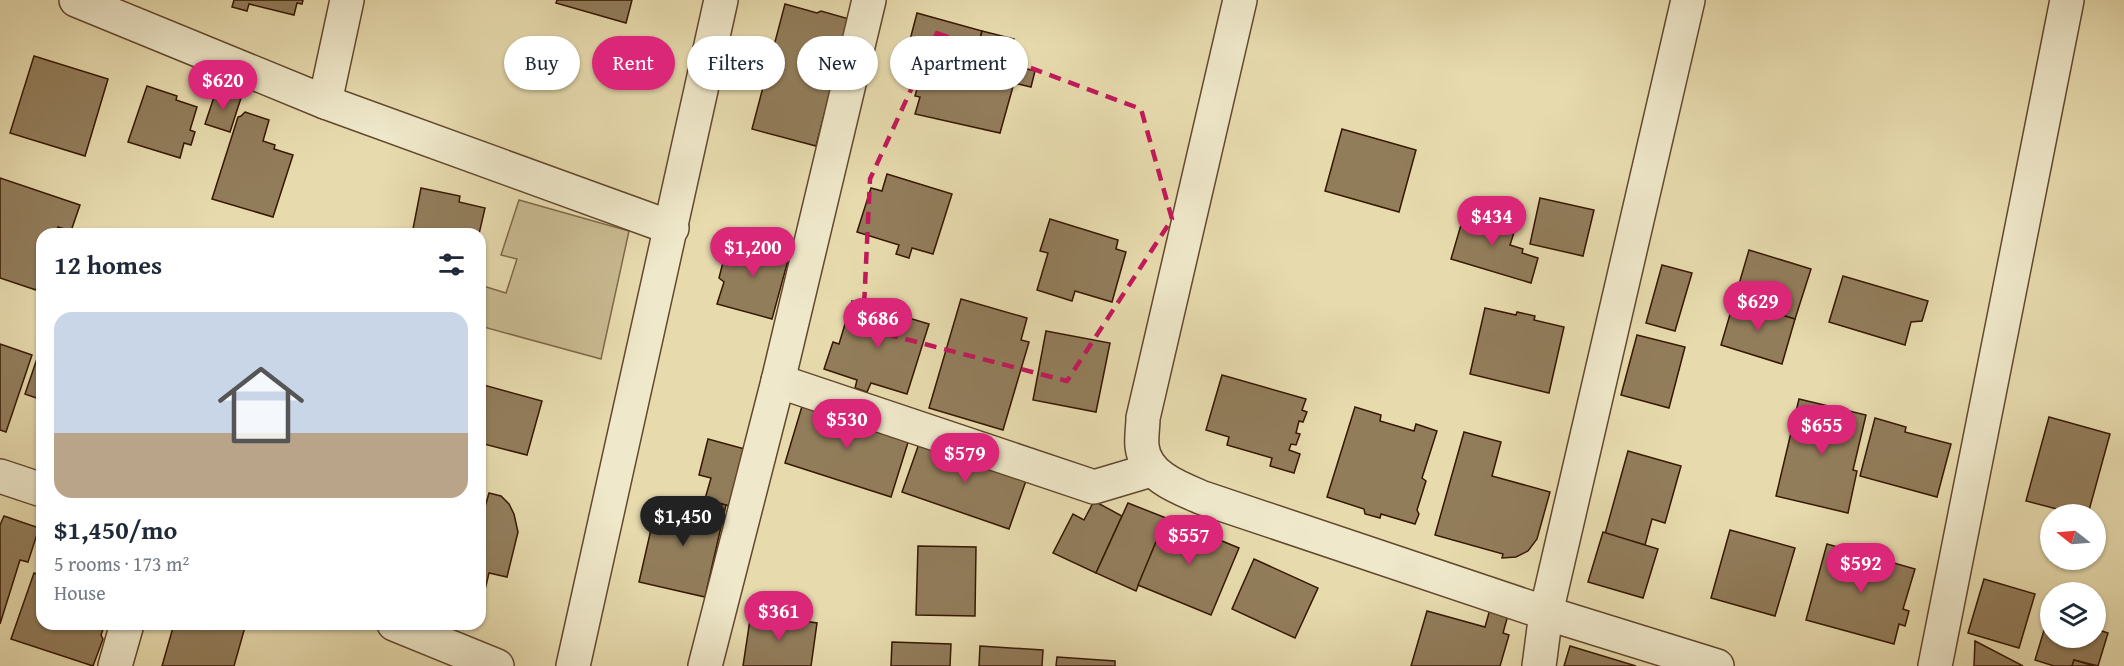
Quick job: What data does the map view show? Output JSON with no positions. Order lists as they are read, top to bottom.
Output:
{
  "north": "left",
  "page": {
    "chip": [
      "Buy",
      "Rent",
      "Filters",
      "New",
      "Apartment"
    ],
    "price": [
      "$620",
      "$434",
      "$1,200",
      "$629",
      "$686",
      "$530",
      "$655",
      "$579",
      "$1,450",
      "$557",
      "$592",
      "$361"
    ],
    "heading": "12 homes",
    "list": [
      {
        "name": "$1,450/mo",
        "note": "5 rooms · 173 m² · House"
      }
    ]
  }
}
